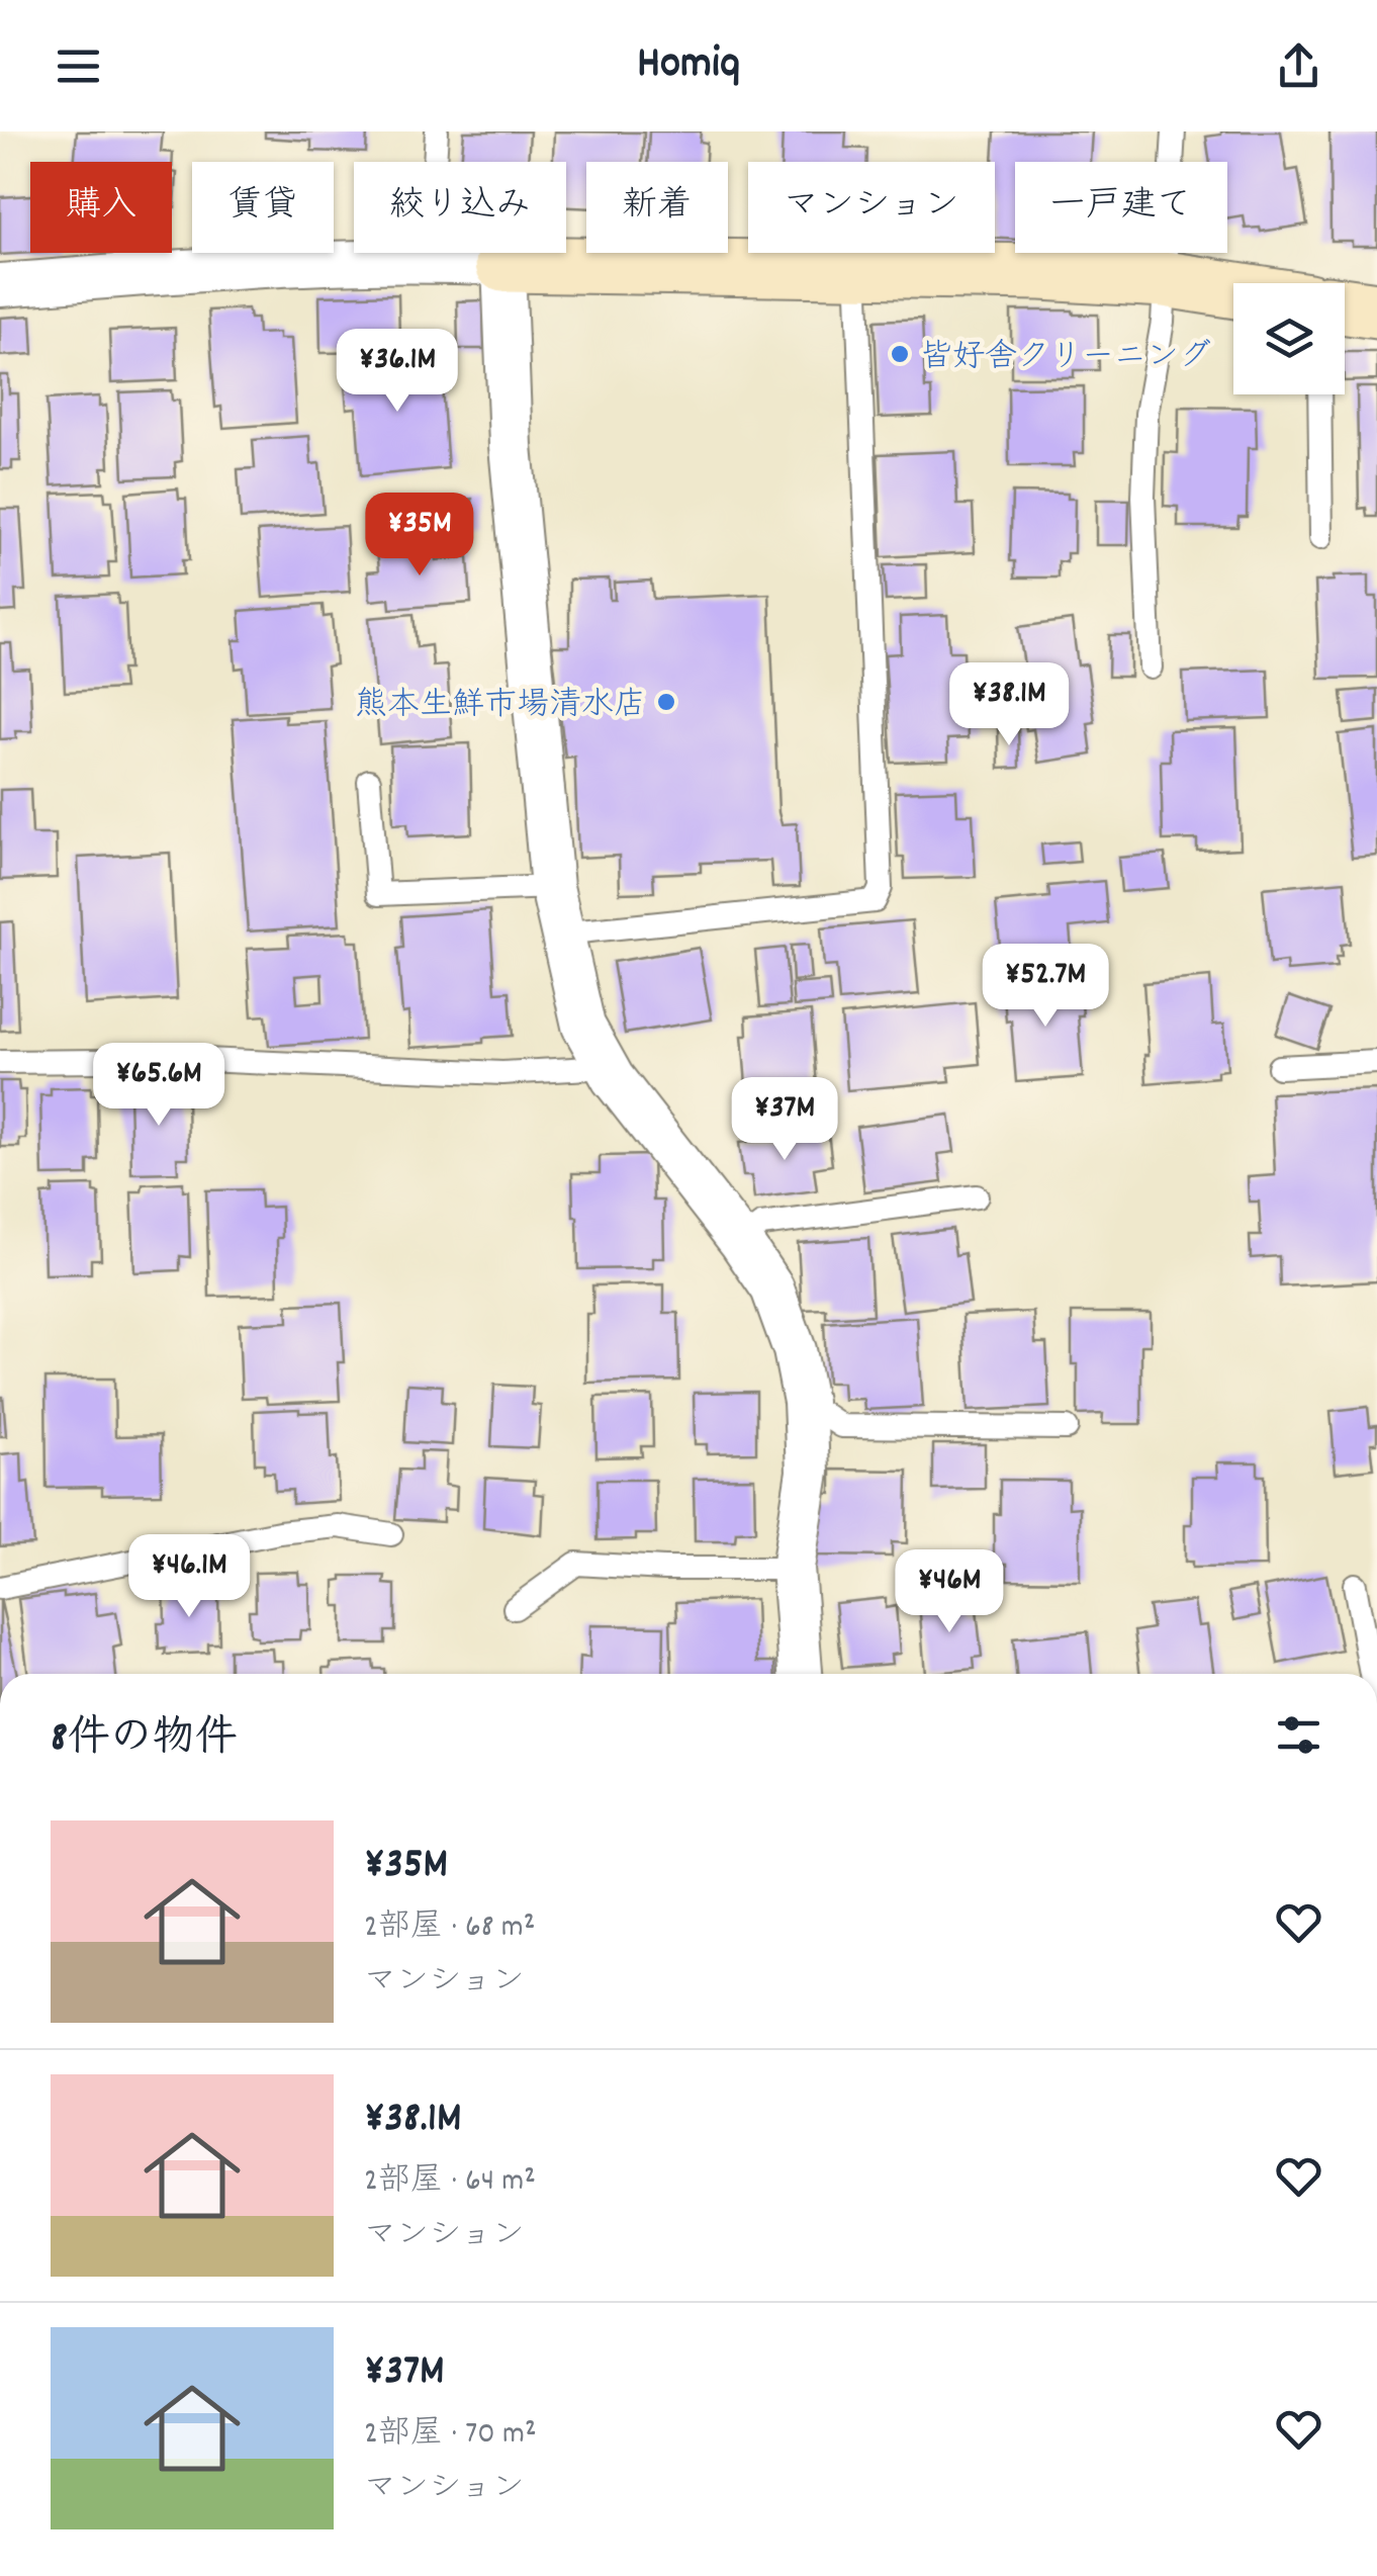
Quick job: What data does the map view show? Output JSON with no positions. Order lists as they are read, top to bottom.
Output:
{
  "places": ["皆好舎クリーニング", "熊本生鮮市場清水店"],
  "page": {
    "header": "Homiq",
    "chip": [
      "購入",
      "賃貸",
      "絞り込み",
      "新着",
      "マンション",
      "一戸建て"
    ],
    "price": [
      "¥36.1M",
      "¥35M",
      "¥38.1M",
      "¥52.7M",
      "¥65.6M",
      "¥37M",
      "¥46.1M",
      "¥46M"
    ],
    "heading": "8件の物件",
    "list": [
      {
        "name": "¥35M",
        "note": "2部屋 · 68 m² · マンション"
      },
      {
        "name": "¥38.1M",
        "note": "2部屋 · 64 m² · マンション"
      },
      {
        "name": "¥37M",
        "note": "2部屋 · 70 m² · マンション"
      }
    ]
  }
}
